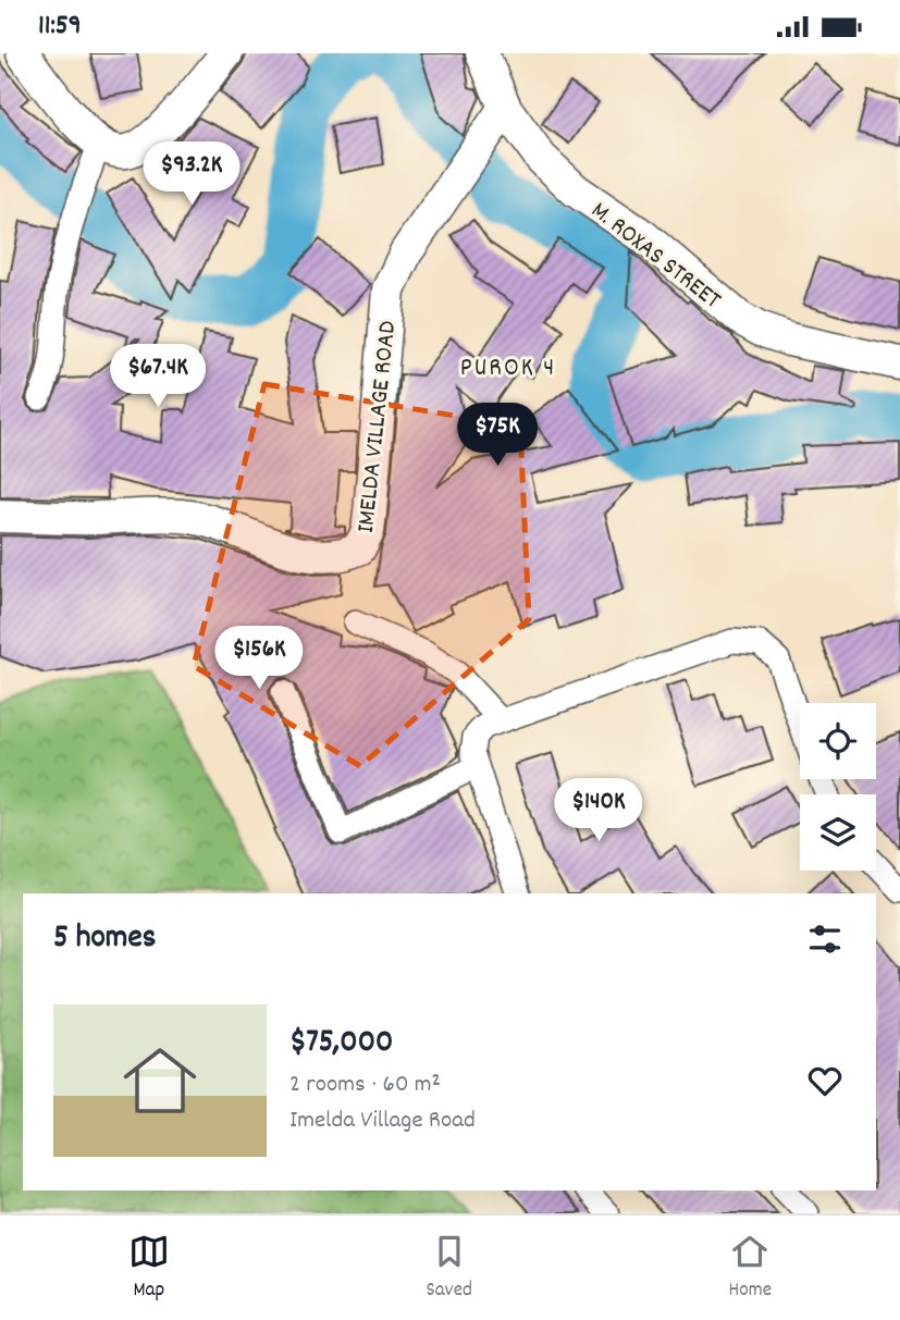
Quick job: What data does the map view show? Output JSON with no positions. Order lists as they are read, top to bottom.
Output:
{
  "streets": {
    "main road": ["M. ROXAS STREET", "IMELDA VILLAGE ROAD"]
  },
  "crossings": [
    ["M. ROXAS STREET", "IMELDA VILLAGE ROAD"]
  ],
  "districts": ["PUROK 4"],
  "page": {
    "status": "11:59",
    "price": [
      "$93.2K",
      "$67.4K",
      "$75K",
      "$156K",
      "$140K"
    ],
    "heading": "5 homes",
    "list": [
      {
        "name": "$75,000",
        "note": "2 rooms · 60 m² · Imelda Village Road"
      }
    ],
    "tabs": ["Map", "Saved", "Home"]
  }
}
